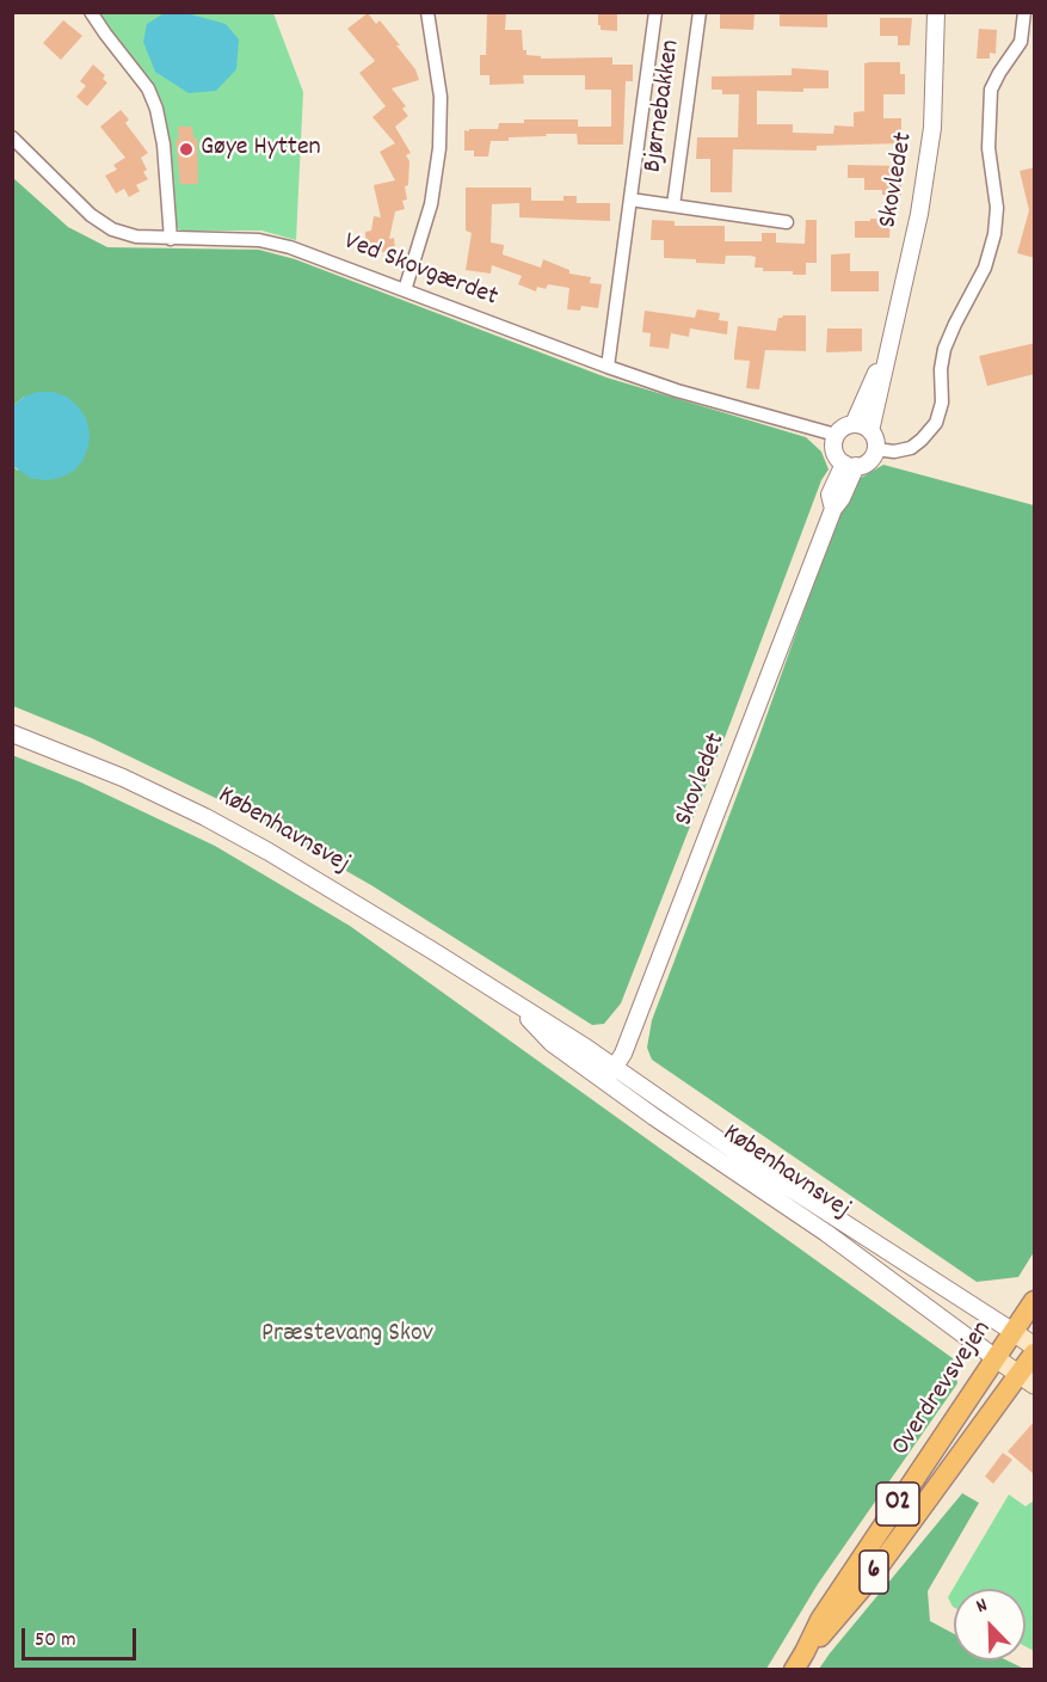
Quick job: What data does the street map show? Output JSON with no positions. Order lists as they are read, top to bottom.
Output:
{
  "streets": {
    "main road": [
      "Københavnsvej",
      "Overdrevsvejen",
      "O2",
      "6"
    ],
    "street": ["Bjørnebakken", "Skovledet", "Ved Skovgærdet"]
  },
  "crossings": [
    ["Bjørnebakken", "Ved Skovgærdet"],
    ["Skovledet", "Ved Skovgærdet"],
    ["Skovledet", "Københavnsvej"],
    ["Københavnsvej", "Overdrevsvejen"]
  ],
  "parks": ["Præstevang Skov"],
  "places": ["Gøye Hytten"],
  "scale_bar": "50 m",
  "north": "top left"
}
